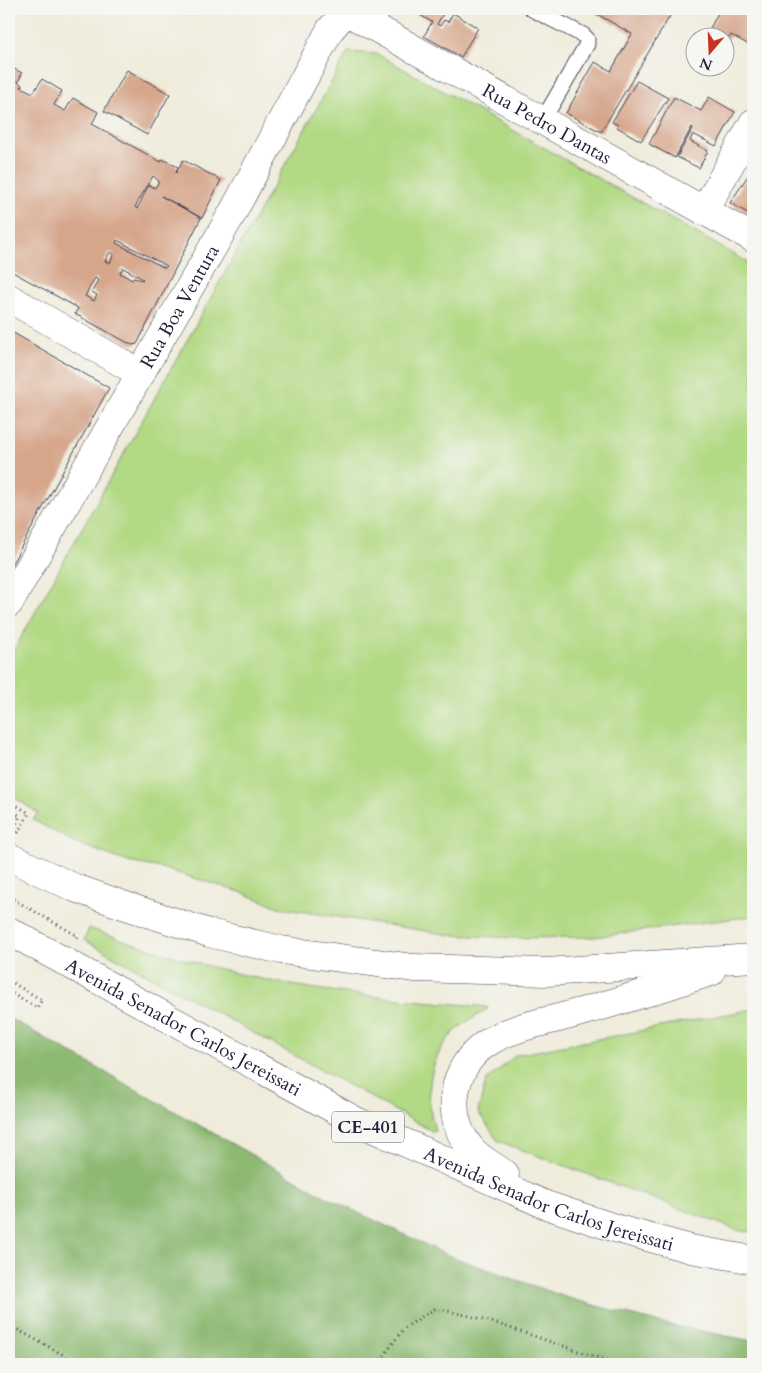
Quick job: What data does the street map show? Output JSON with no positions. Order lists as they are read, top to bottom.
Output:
{
  "streets": {
    "main road": [
      "Rua Pedro Dantas",
      "Rua Boa Ventura",
      "Avenida Senador Carlos Jereissati",
      "CE-401"
    ]
  },
  "crossings": [
    ["Rua Pedro Dantas", "Rua Boa Ventura"]
  ],
  "north": "bottom"
}
